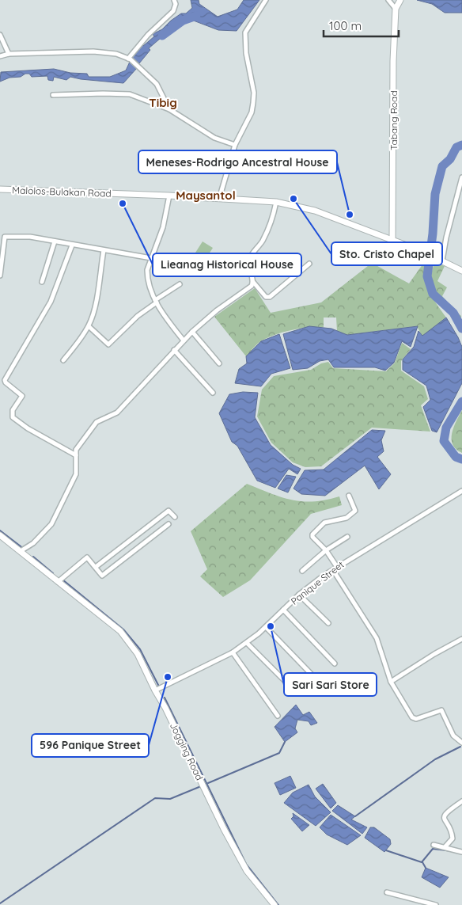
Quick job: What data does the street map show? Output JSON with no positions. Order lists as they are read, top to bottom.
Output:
{
  "streets": {
    "main road": ["Tabang Road", "Malolos-Bulakan Road", "Jogging Road"],
    "street": ["Panique Street"]
  },
  "crossings": [
    ["Tabang Road", "Malolos-Bulakan Road"],
    ["Panique Street", "Jogging Road"]
  ],
  "districts": ["Tibig", "Maysantol"],
  "places": [
    "Sto. Cristo Chapel",
    "Lieanag Historical House",
    "Meneses-Rodrigo Ancestral House",
    "Sari Sari Store",
    "596 Panique Street"
  ],
  "scale_bar": "100 m"
}
